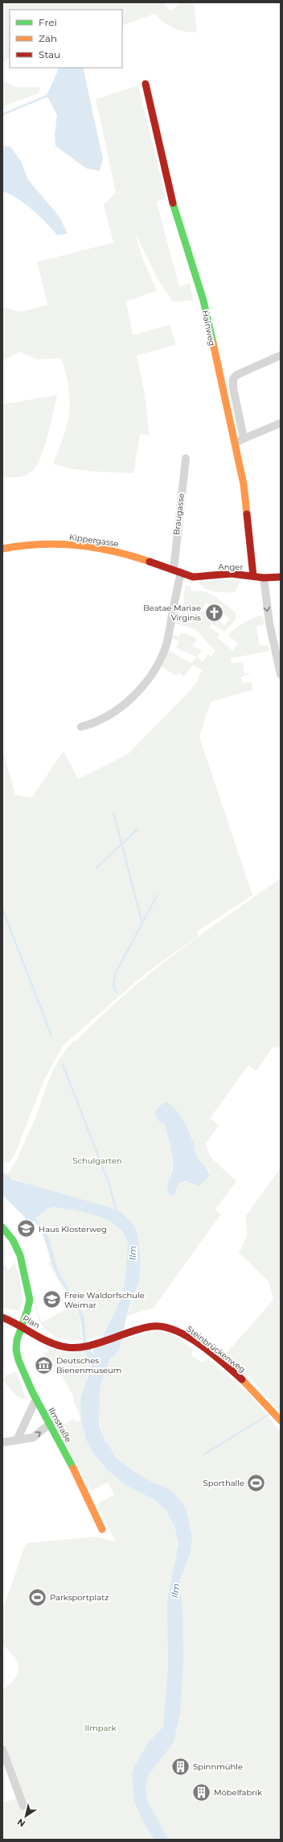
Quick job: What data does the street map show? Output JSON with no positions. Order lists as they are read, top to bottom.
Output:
{
  "streets": {
    "street": [
      "Hainweg",
      "Braugasse",
      "Kippergasse",
      "Anger",
      "Plan",
      "Steinbrückenweg",
      "Ilmstraße"
    ]
  },
  "crossings": [
    ["Hainweg", "Anger"],
    ["Braugasse", "Kippergasse"],
    ["Braugasse", "Anger"],
    ["Kippergasse", "Anger"],
    ["Plan", "Steinbrückenweg"],
    ["Plan", "Ilmstraße"]
  ],
  "water": ["Ilm"],
  "parks": ["Schulgarten", "Ilmpark"],
  "places": {
    "church": ["Beatae Mariae Virginis"],
    "school or university": ["Haus Klosterweg", "Freie Waldorfschule Weimar"],
    "museum": ["Deutsches Bienenmuseum"],
    "sports": ["Sporthalle", "Parksportplatz"],
    "building": ["Spinnmühle", "Möbelfabrik"]
  },
  "legend": ["Frei", "Zäh", "Stau"],
  "north": "bottom left"
}
